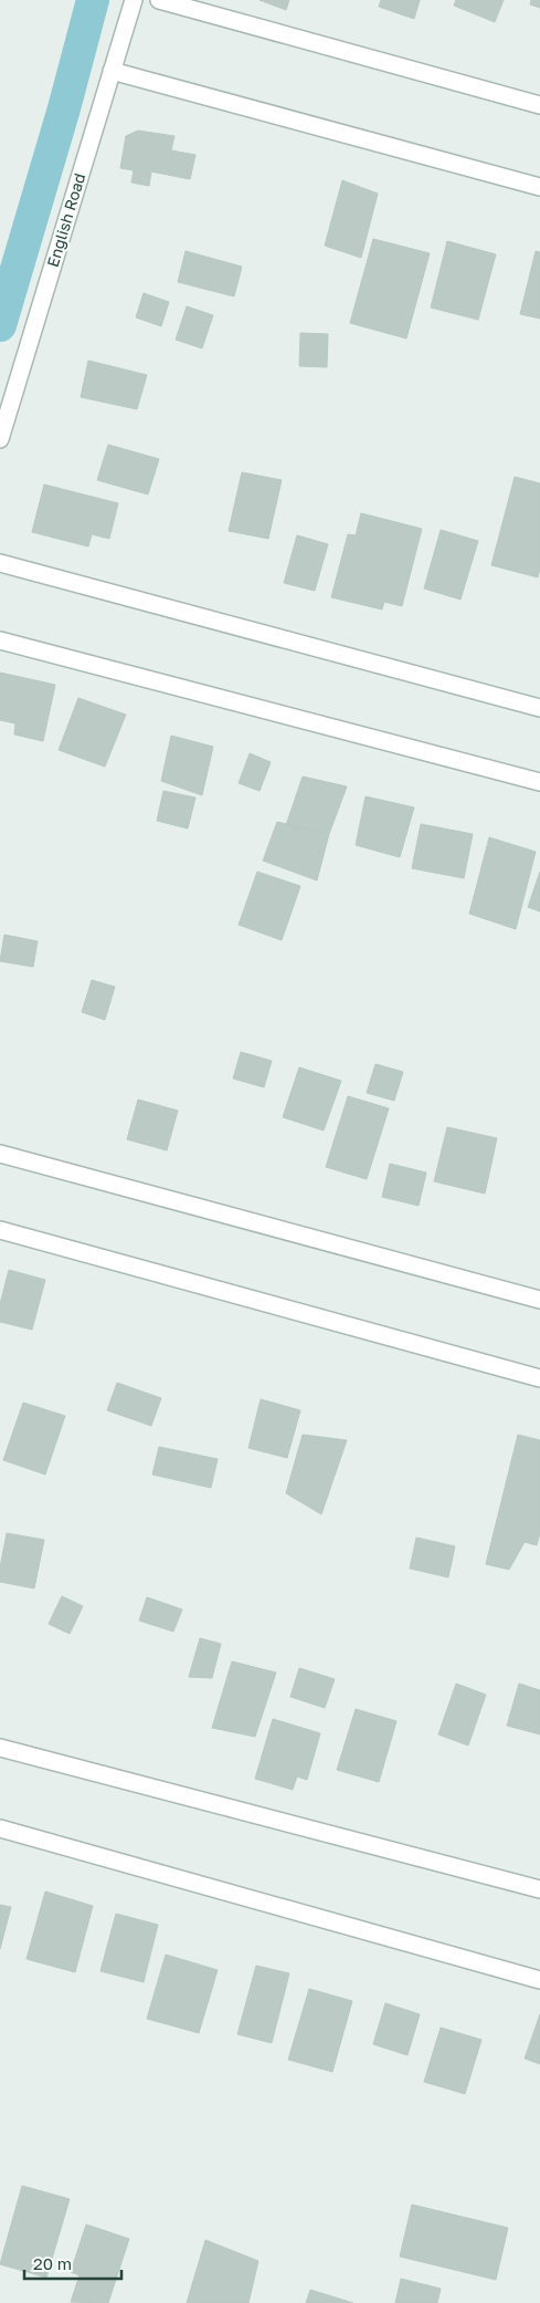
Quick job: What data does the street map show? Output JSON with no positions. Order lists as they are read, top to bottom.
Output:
{
  "streets": {
    "street": ["English Road"]
  },
  "scale_bar": "20 m"
}
